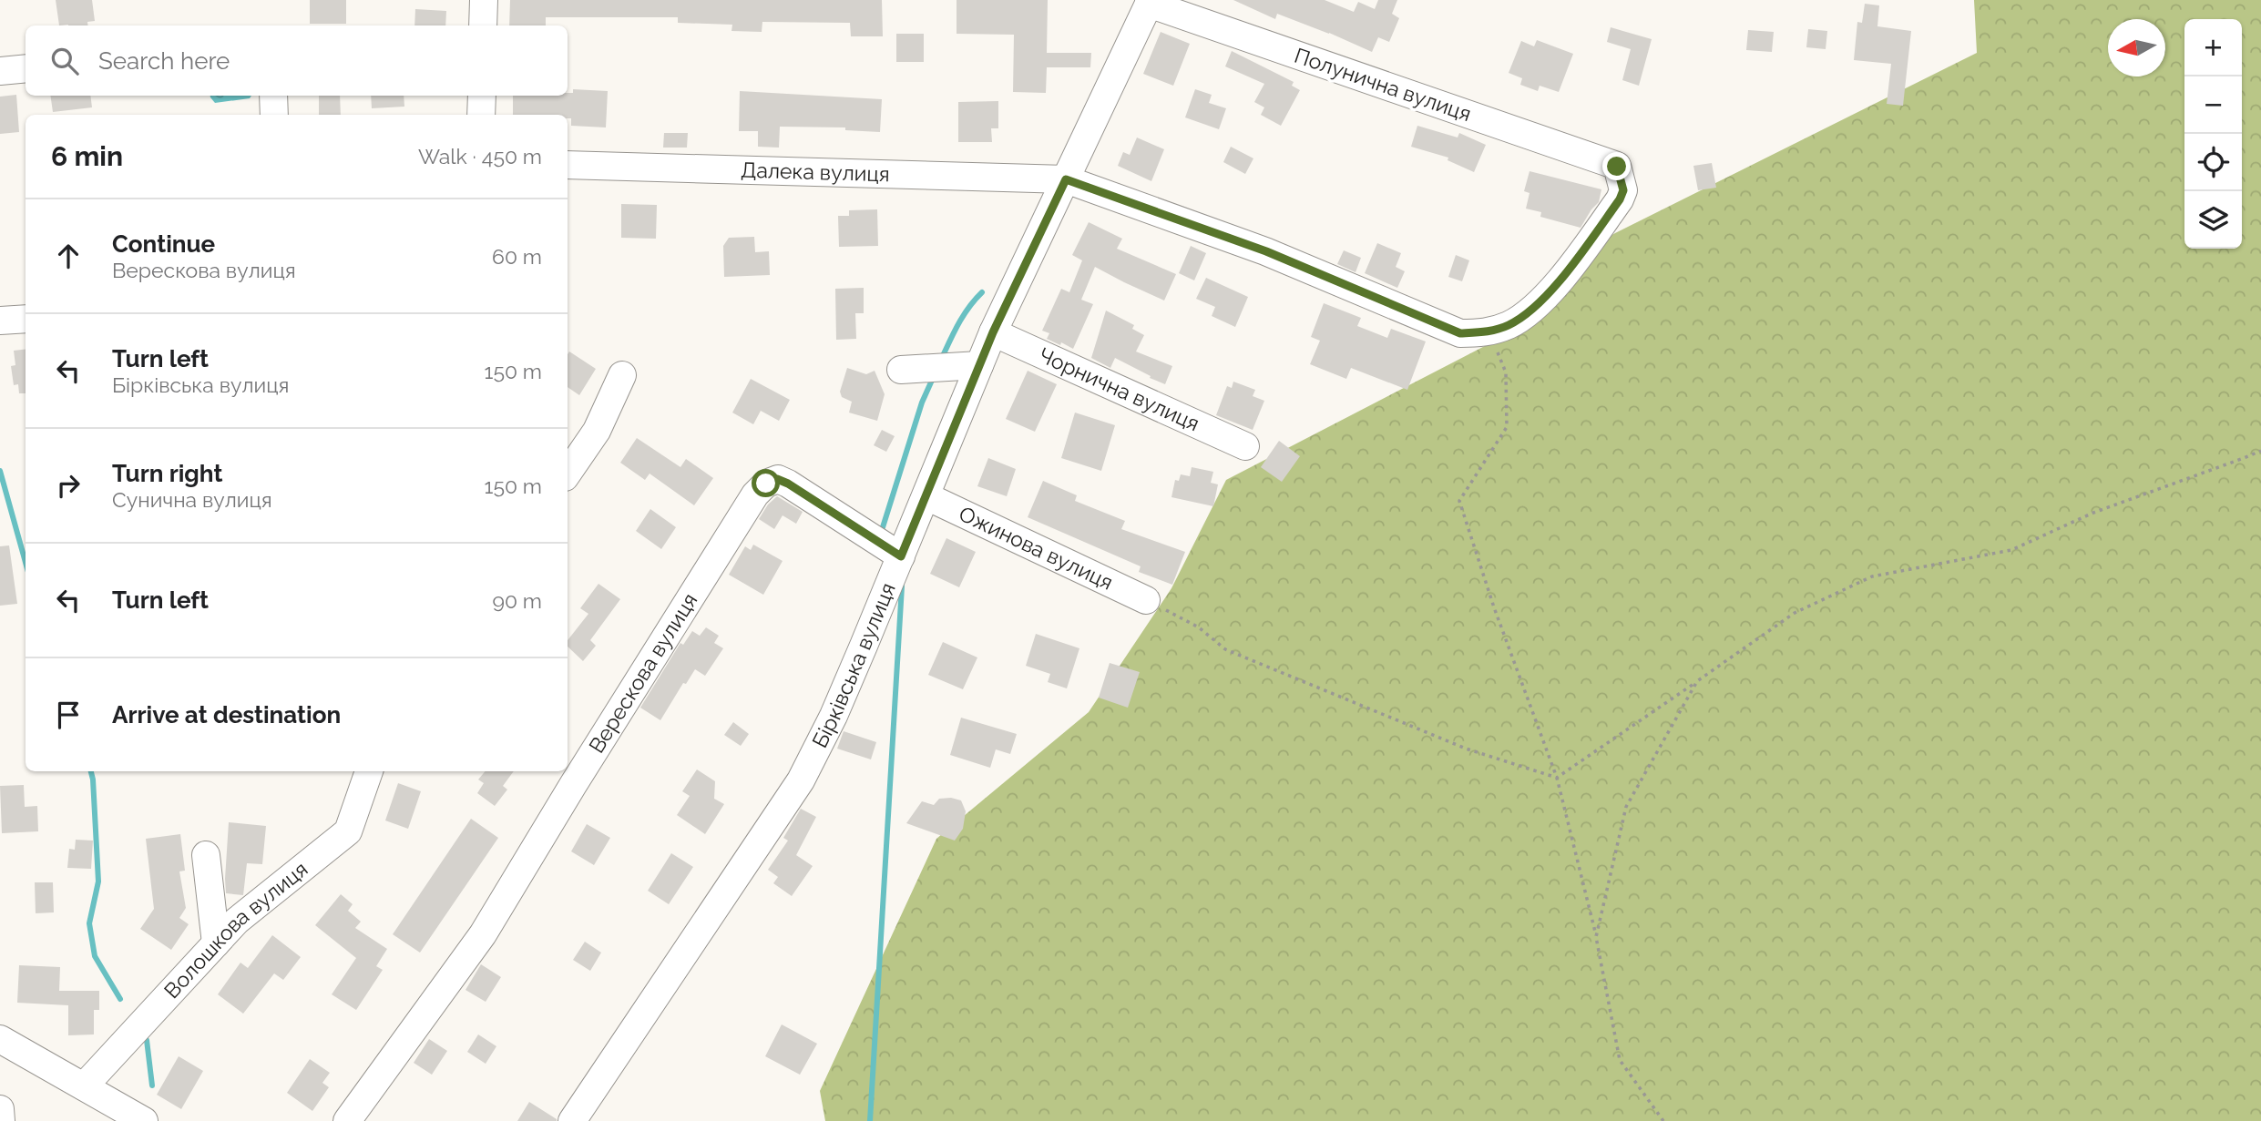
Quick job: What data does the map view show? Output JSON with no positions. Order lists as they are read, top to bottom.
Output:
{
  "streets": {
    "street": [
      "Полунична вулиця",
      "Далека вулиця",
      "Чорнична вулиця",
      "Ожинова вулиця",
      "Бірківська вулиця",
      "Верескова вулиця",
      "Волошкова вулиця"
    ]
  },
  "crossings": [
    ["Полунична вулиця", "Далека вулиця"],
    ["Полунична вулиця", "Бірківська вулиця"],
    ["Далека вулиця", "Бірківська вулиця"],
    ["Чорнична вулиця", "Бірківська вулиця"],
    ["Ожинова вулиця", "Бірківська вулиця"],
    ["Бірківська вулиця", "Верескова вулиця"]
  ],
  "north": "left",
  "page": {
    "map_buttons": ["+", "−"],
    "search": "Search here",
    "heading": ["6 min", "Walk · 450 m"],
    "list": [
      ["Continue", "Верескова вулиця", "60 m"],
      ["Turn left", "Бірківська вулиця", "150 m"],
      ["Turn right", "Сунична вулиця", "150 m"],
      ["Turn left", "90 m"],
      "Arrive at destination"
    ]
  }
}
